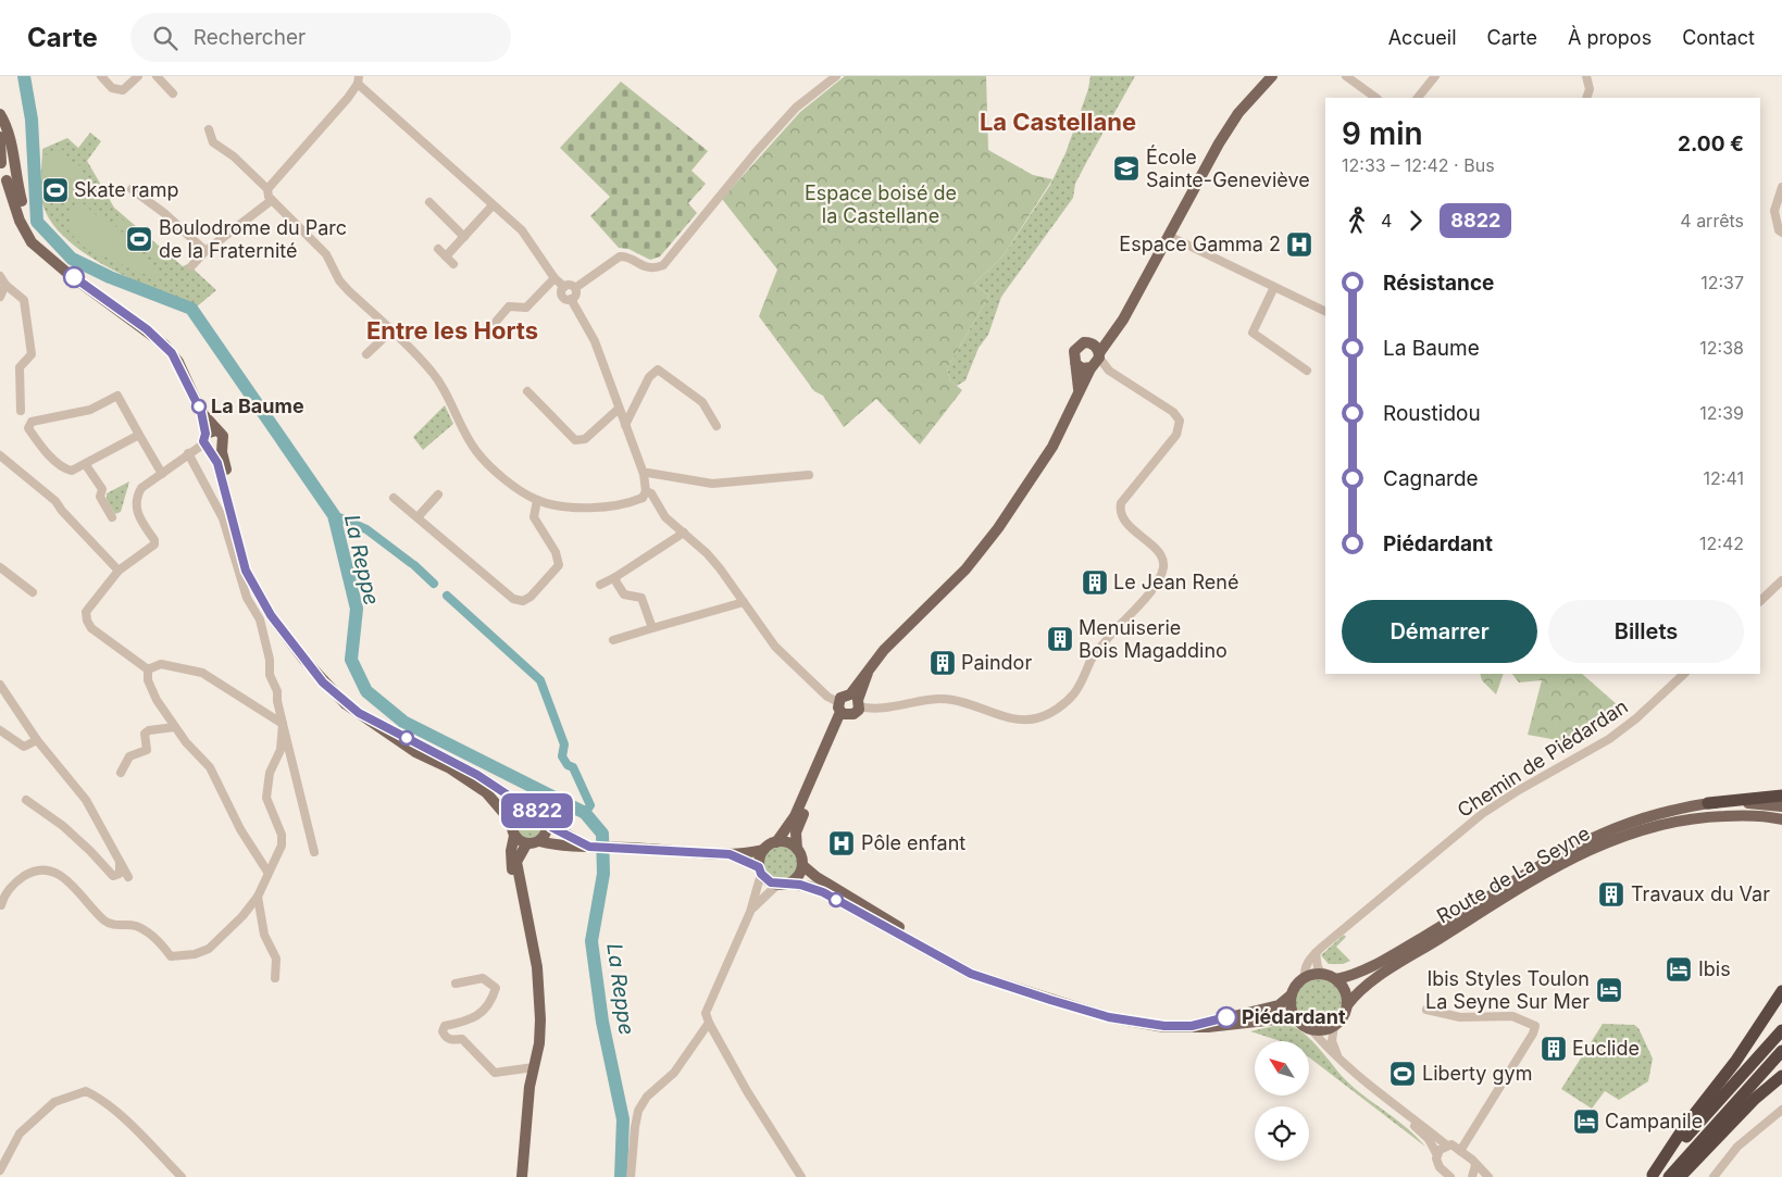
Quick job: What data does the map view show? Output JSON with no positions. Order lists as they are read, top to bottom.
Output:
{
  "streets": {
    "main road": ["Route de La Seyne"],
    "street": ["Chemin de Piédardan"]
  },
  "districts": ["La Castellane", "Entre les Horts"],
  "water": ["La Reppe"],
  "parks": ["Espace boisé de la Castellane"],
  "places": {
    "school or university": ["École Sainte-Geneviève"],
    "sports": ["Skate ramp", "Boulodrome du Parc de la Fraternité", "Liberty gym"],
    "hospital": ["Espace Gamma 2", "Pôle enfant"],
    "other": ["La Baume", "Piédardant"],
    "building": [
      "Le Jean René",
      "Menuiserie Bois Magaddino",
      "Paindor",
      "Travaux du Var",
      "Euclide"
    ],
    "hotel": ["Ibis", "Ibis Styles Toulon La Seyne Sur Mer", "Campanile"]
  },
  "lines": ["bus line 8822"],
  "north": "top left",
  "page": {
    "header": "Carte",
    "search": "Rechercher",
    "nav": [
      "Accueil",
      "Carte",
      "À propos",
      "Contact"
    ],
    "on_map": "8822",
    "heading": ["9 min", "12:33 – 12:42 · Bus", "2.00 €"],
    "legs": ["4", "8822", "4 arrêts"],
    "list": [
      {
        "name": "Résistance",
        "value": "12:37"
      },
      {
        "name": "La Baume",
        "value": "12:38"
      },
      {
        "name": "Roustidou",
        "value": "12:39"
      },
      {
        "name": "Cagnarde",
        "value": "12:41"
      },
      {
        "name": "Piédardant",
        "value": "12:42"
      }
    ],
    "buttons": ["Démarrer", "Billets"]
  }
}
